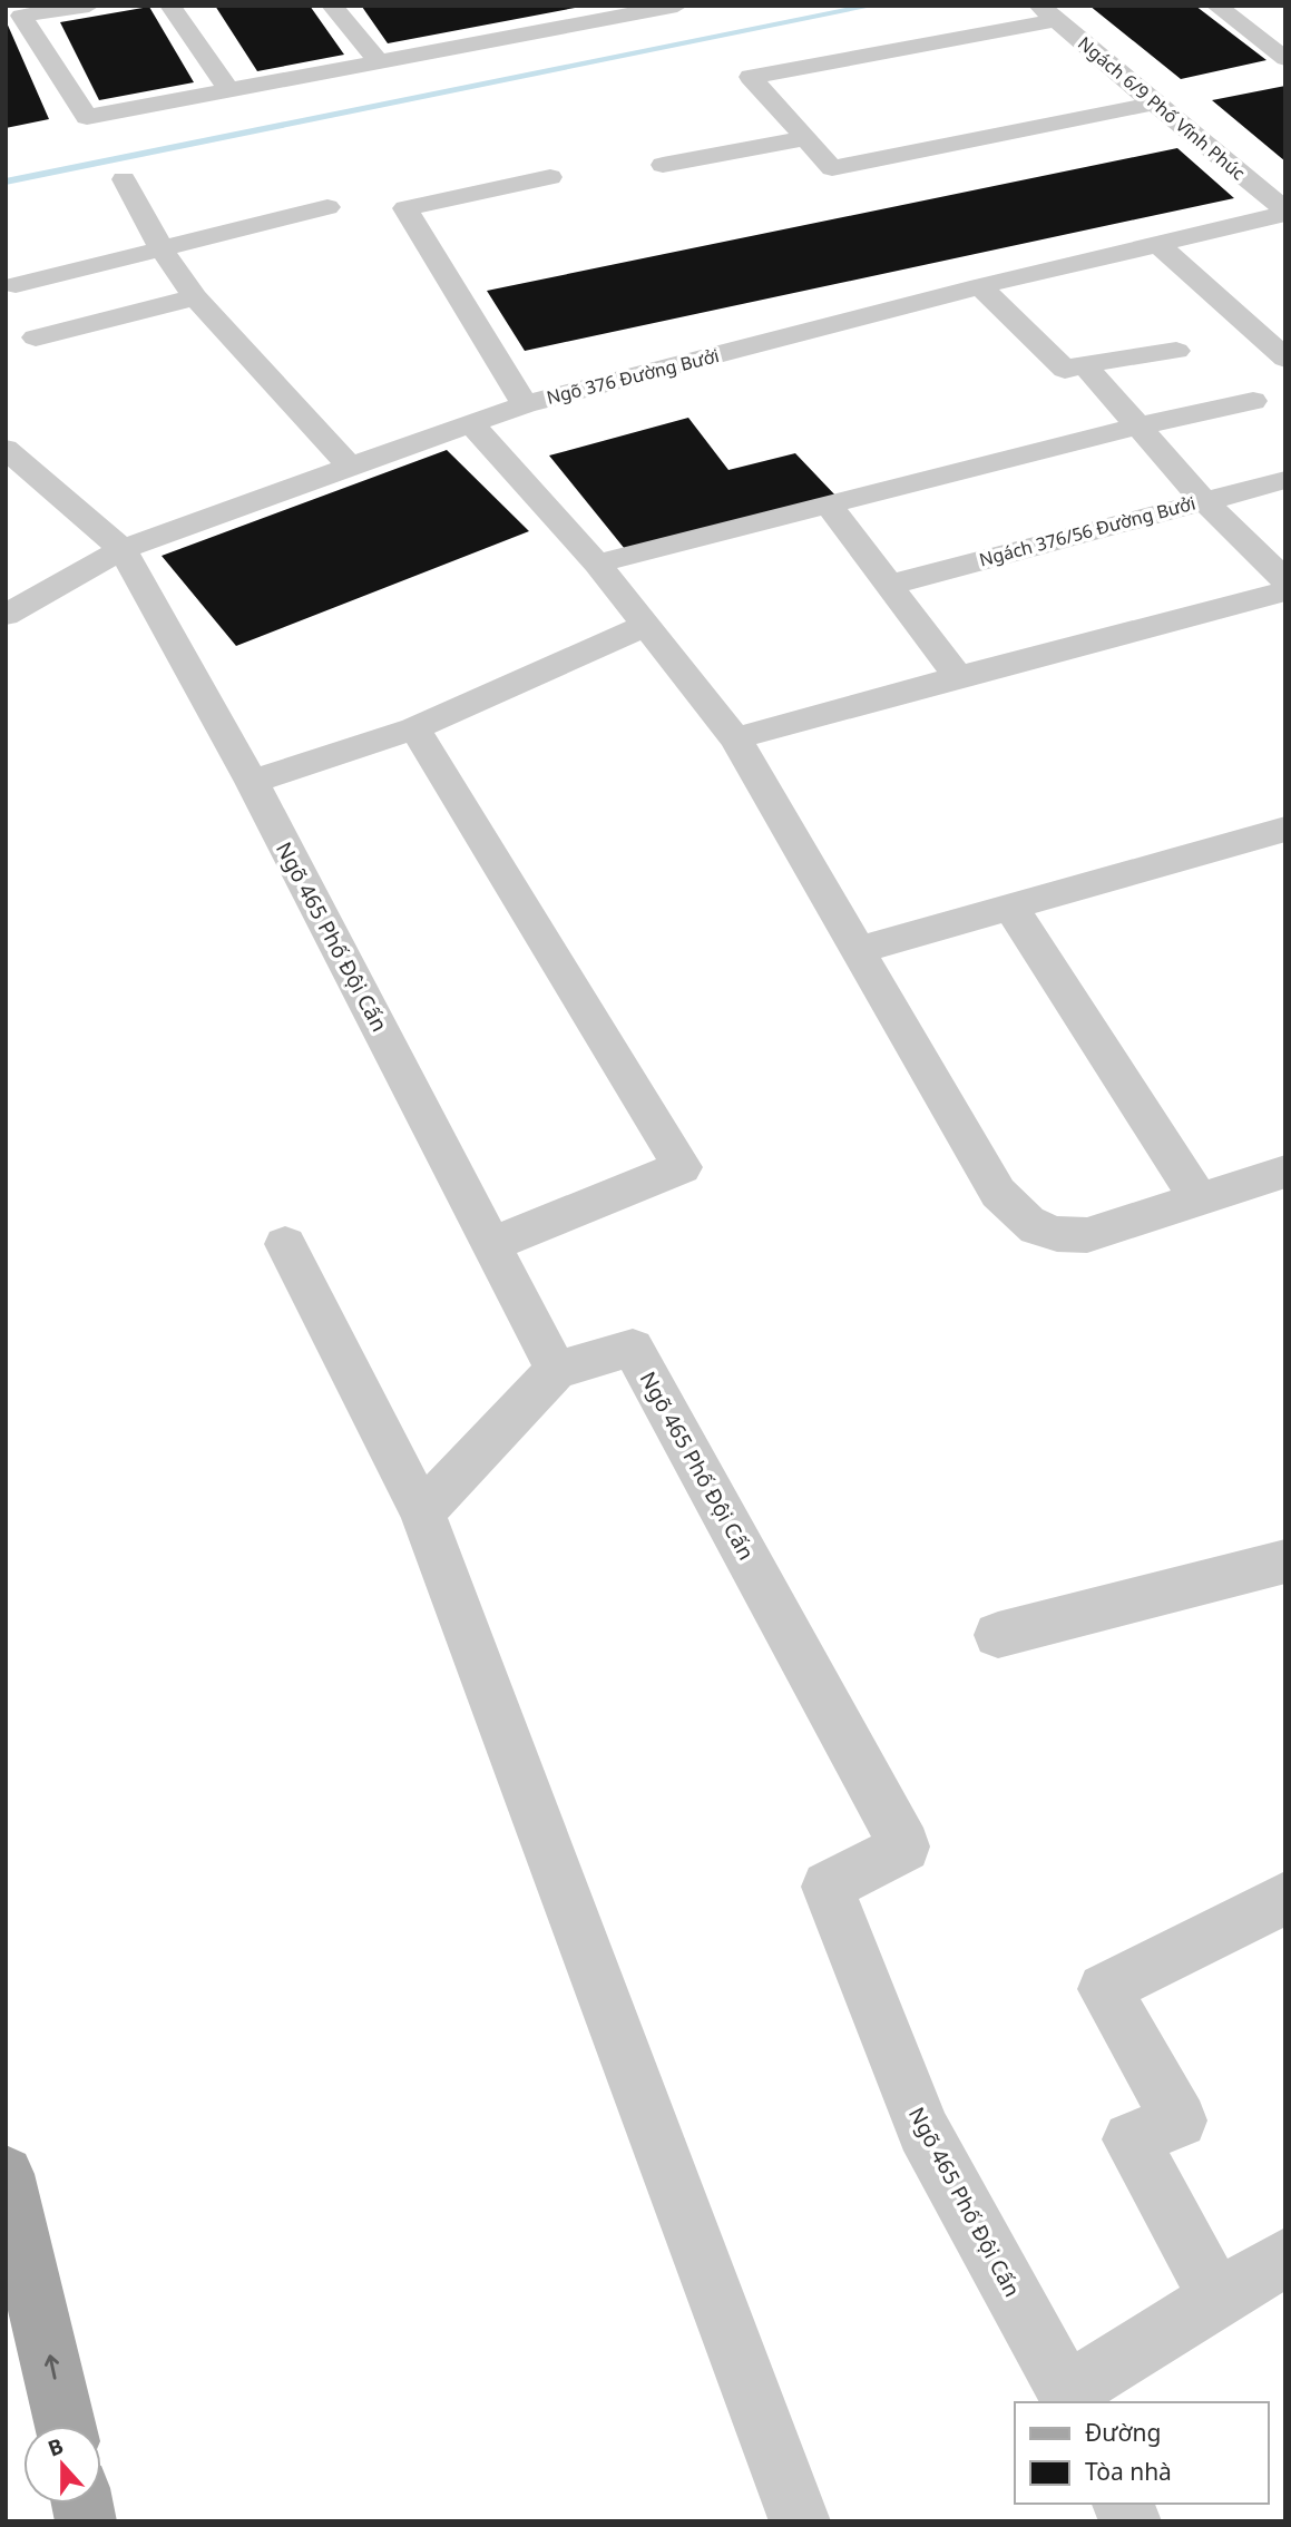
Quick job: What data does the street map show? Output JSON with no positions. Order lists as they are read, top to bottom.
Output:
{
  "streets": {
    "street": [
      "Ngách 6/9 Phố Vĩnh Phúc",
      "Ngõ 376 Đường Bưởi",
      "Ngách 376/56 Đường Bưởi",
      "Ngõ 465 Phố Đội Cấn"
    ]
  },
  "crossings": [
    ["Ngách 6/9 Phố Vĩnh Phúc", "Ngõ 376 Đường Bưởi"],
    ["Ngõ 376 Đường Bưởi", "Ngõ 465 Phố Đội Cấn"]
  ],
  "legend": ["Đường", "Tòa nhà"],
  "north": "top"
}
